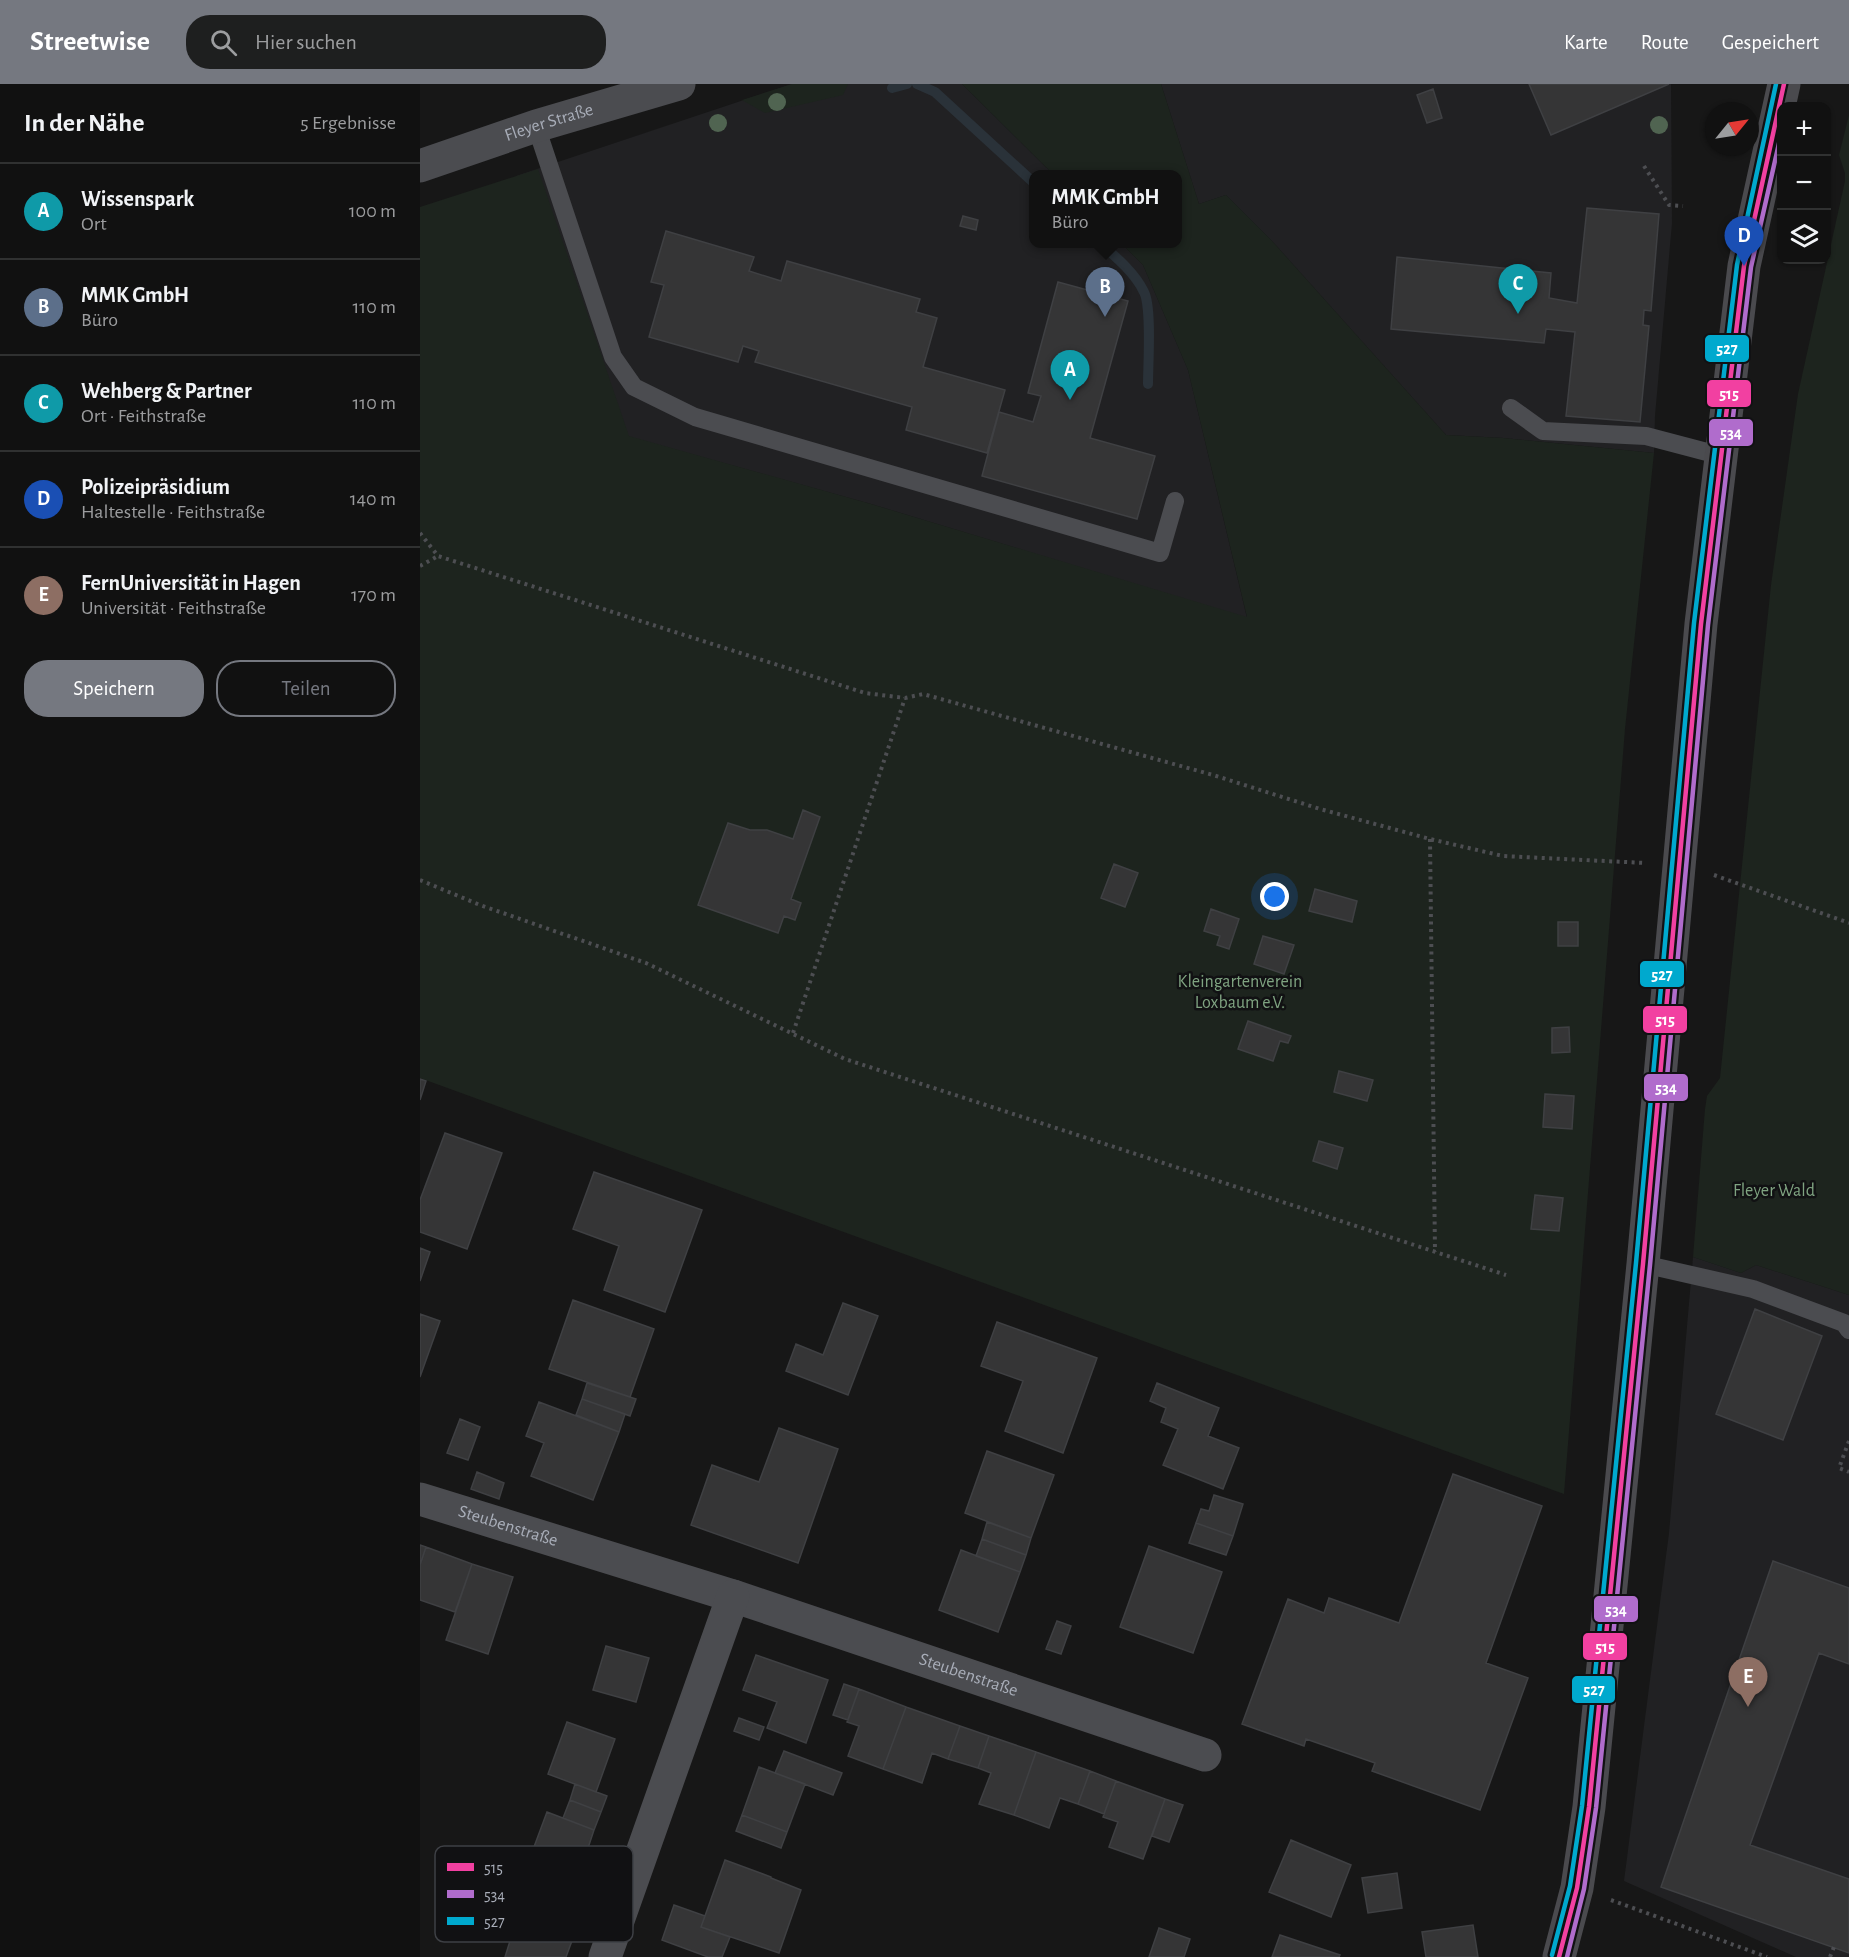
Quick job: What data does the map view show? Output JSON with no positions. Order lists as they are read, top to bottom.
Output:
{
  "streets": {
    "street": ["Fleyer Straße", "Steubenstraße"]
  },
  "parks": ["Kleingartenverein Loxbaum e.V.", "Fleyer Wald"],
  "lines": ["transit line 515", "transit line 527", "transit line 534"],
  "legend": ["515", "534", "527"],
  "north": "top right",
  "page": {
    "header": "Streetwise",
    "search": "Hier suchen",
    "nav": ["Karte", "Route", "Gespeichert"],
    "heading": ["In der Nähe", "5 Ergebnisse"],
    "map_buttons": ["+", "−"],
    "list": [
      {
        "mark": "A",
        "name": "Wissenspark",
        "note": "Ort",
        "value": "100 m"
      },
      {
        "mark": "B",
        "name": "MMK GmbH",
        "note": "Büro",
        "value": "110 m"
      },
      {
        "mark": "C",
        "name": "Wehberg & Partner",
        "note": "Ort · Feithstraße",
        "value": "110 m"
      },
      {
        "mark": "D",
        "name": "Polizeipräsidium",
        "note": "Haltestelle · Feithstraße",
        "value": "140 m"
      },
      {
        "mark": "E",
        "name": "FernUniversität in Hagen",
        "note": "Universität · Feithstraße",
        "value": "170 m"
      }
    ],
    "popup": ["MMK GmbH", "Büro"],
    "pins": [
      "D",
      "C",
      "B",
      "A",
      "E"
    ],
    "buttons": ["Speichern", "Teilen"]
  }
}
